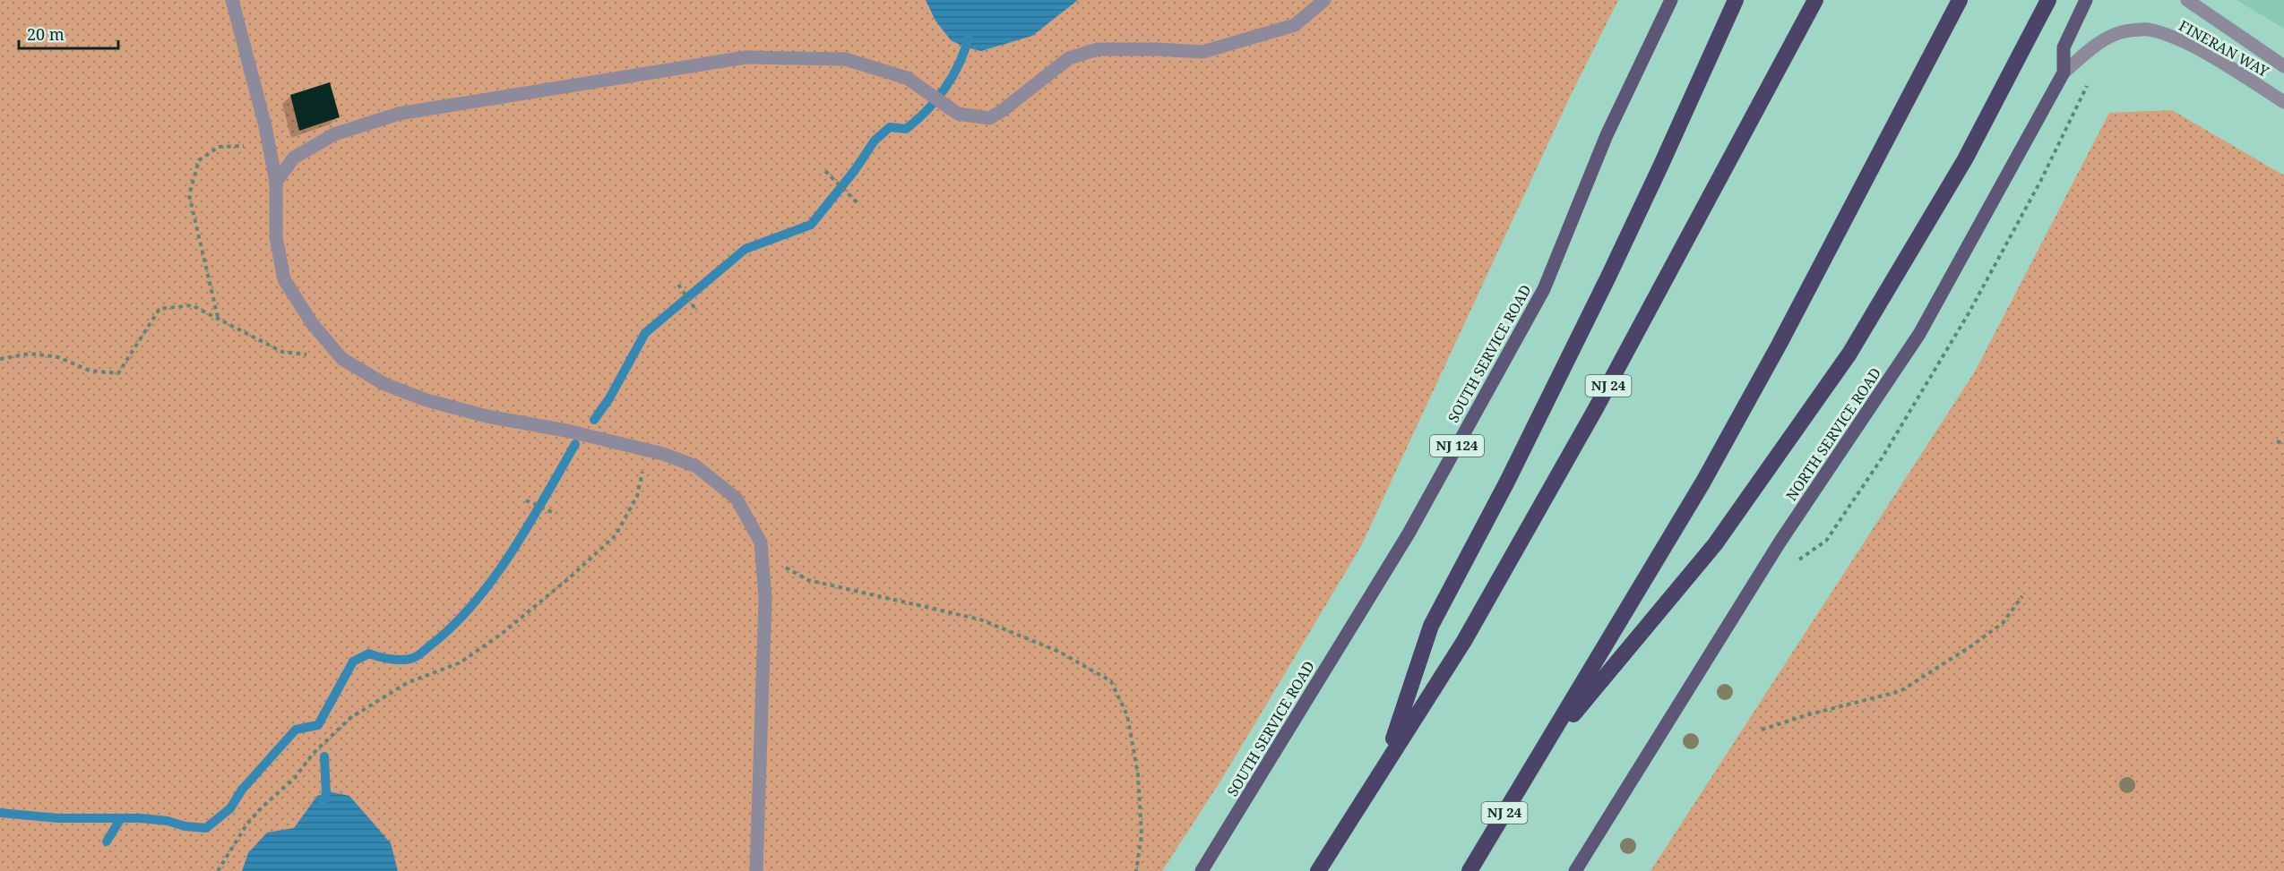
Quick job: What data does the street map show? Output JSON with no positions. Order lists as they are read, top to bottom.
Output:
{
  "streets": {
    "highway": ["NJ 24"],
    "main road": ["SOUTH SERVICE ROAD", "NORTH SERVICE ROAD", "NJ 124"],
    "street": ["FINERAN WAY"]
  },
  "crossings": [
    ["FINERAN WAY", "NORTH SERVICE ROAD"]
  ],
  "scale_bar": "20 m"
}
